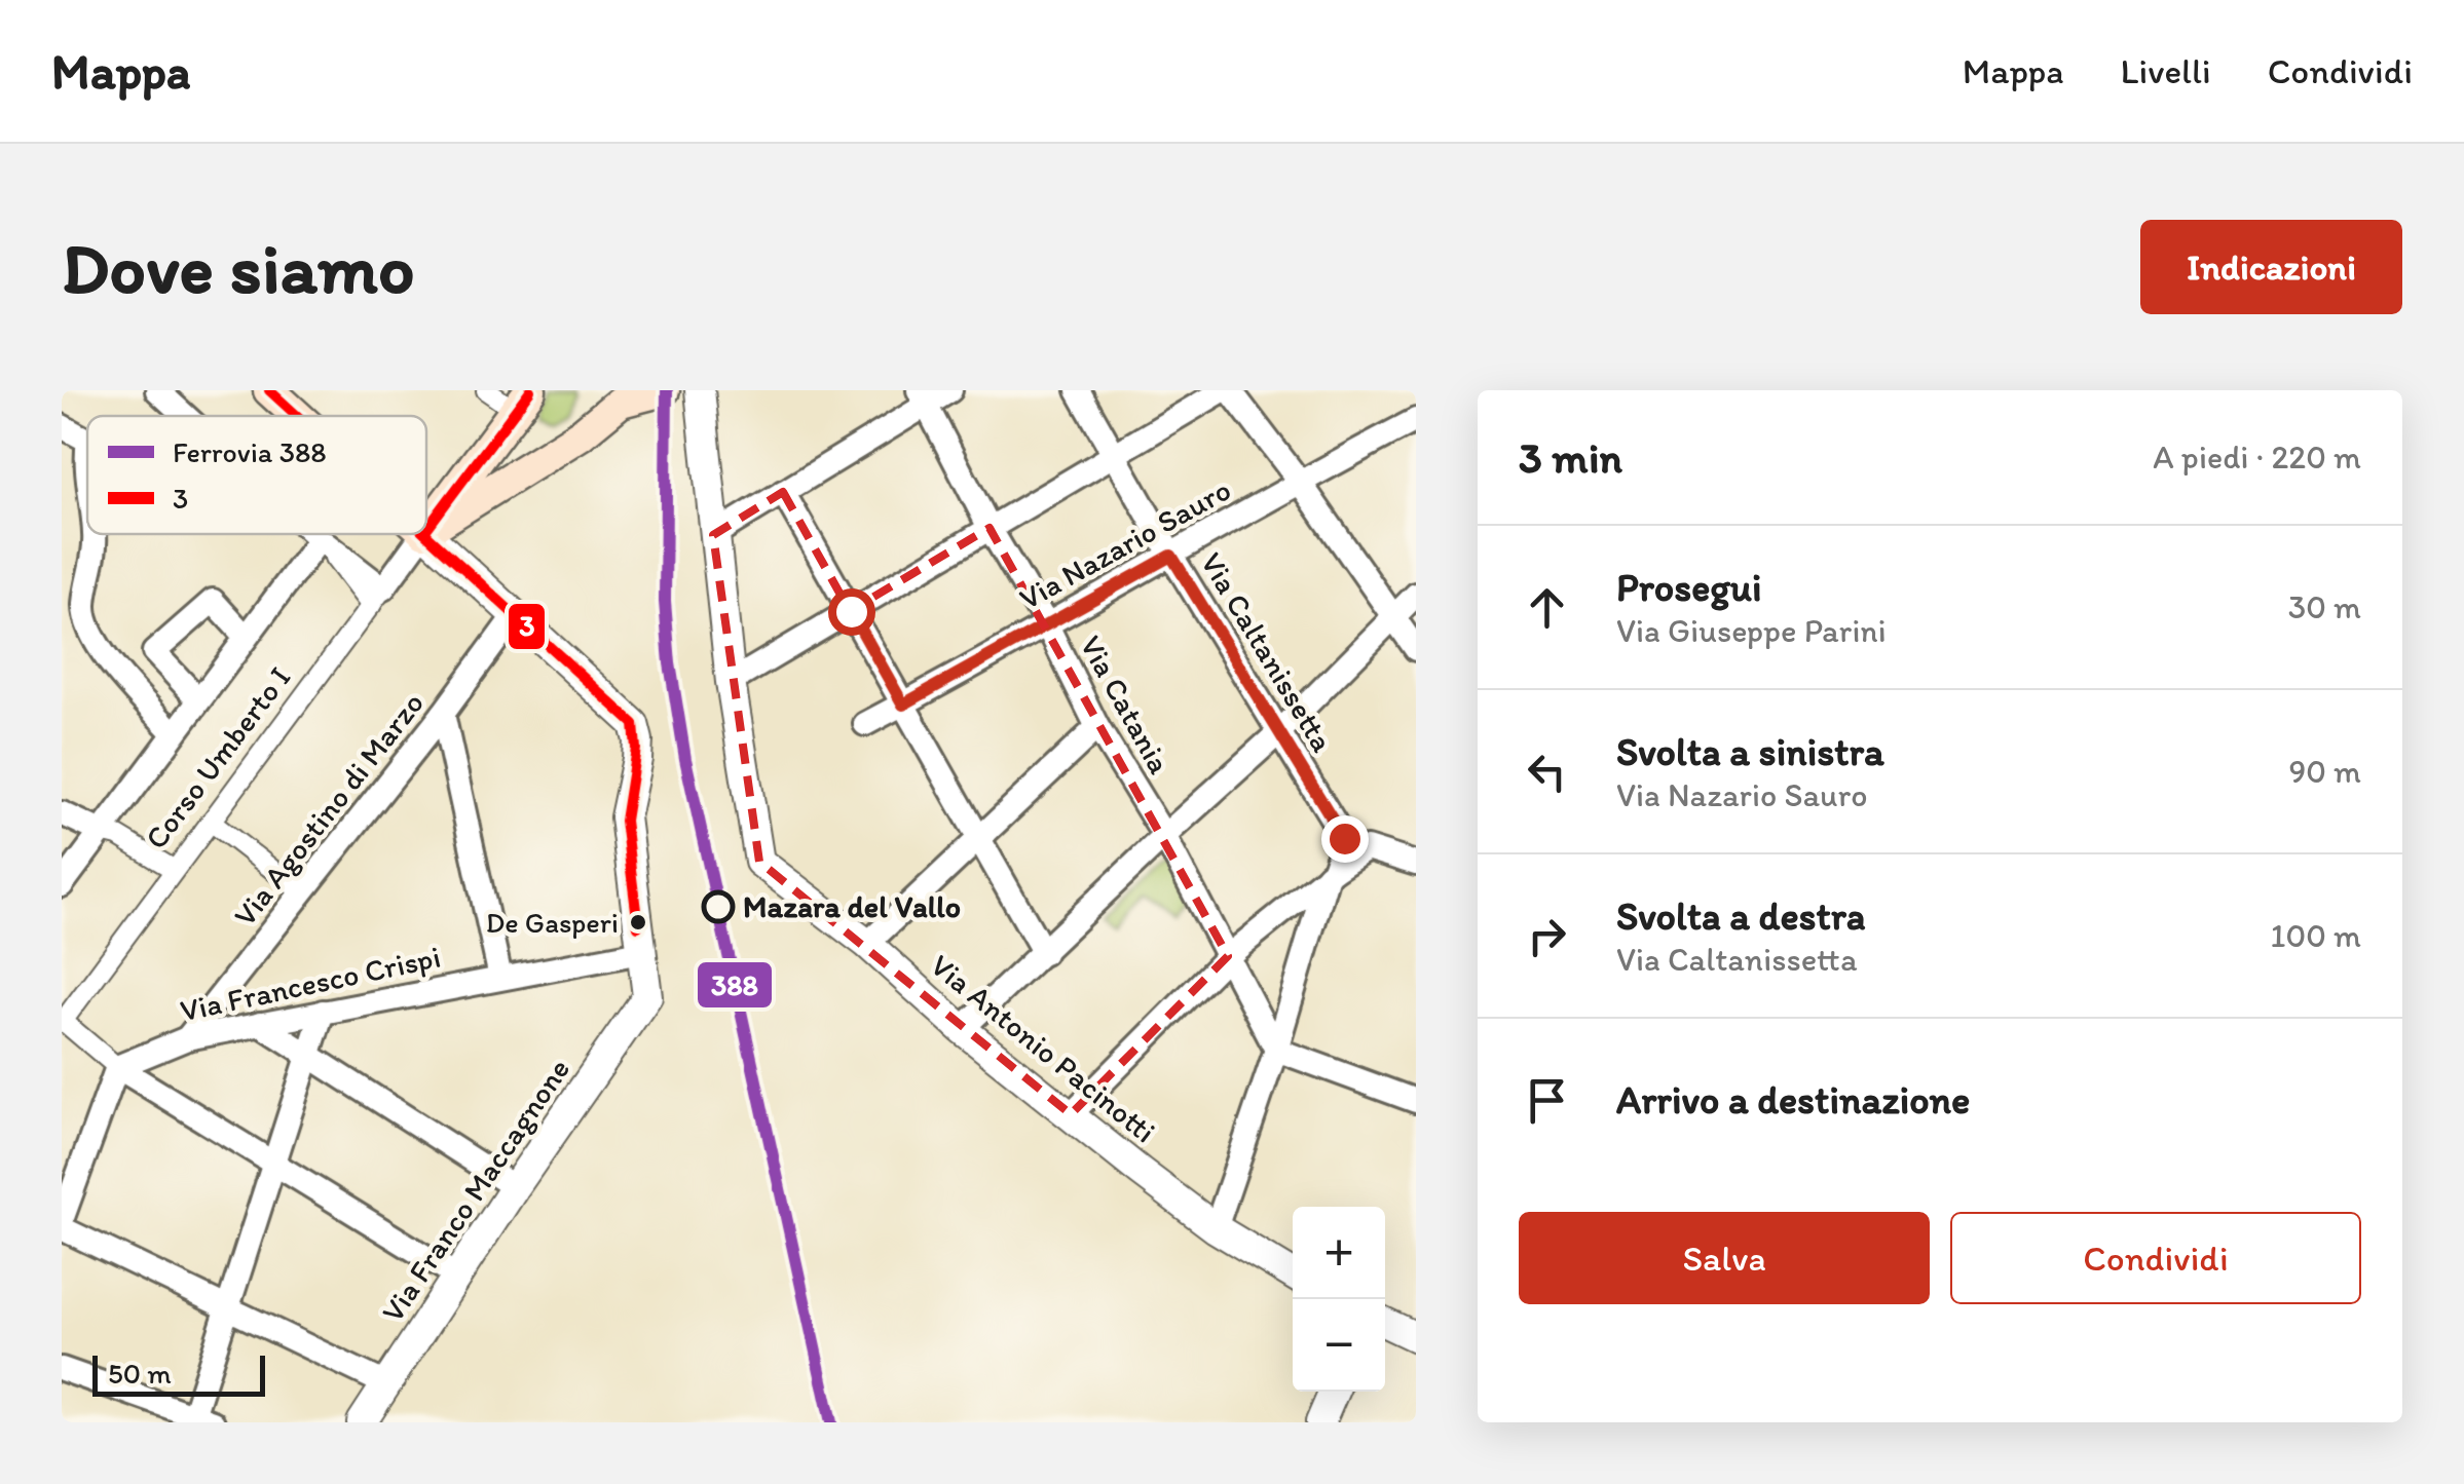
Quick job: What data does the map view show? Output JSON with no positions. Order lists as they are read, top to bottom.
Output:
{
  "streets": {
    "street": [
      "Via Nazario Sauro",
      "Via Caltanissetta",
      "Via Catania",
      "Corso Umberto I",
      "Via Agostino di Marzo",
      "Via Francesco Crispi",
      "Via Antonio Pacinotti",
      "Via Franco Maccagnone"
    ]
  },
  "crossings": [
    ["Via Nazario Sauro", "Via Caltanissetta"],
    ["Via Nazario Sauro", "Via Catania"],
    ["Via Agostino di Marzo", "Via Francesco Crispi"],
    ["Via Francesco Crispi", "Via Franco Maccagnone"]
  ],
  "places": ["Mazara del Vallo", "De Gasperi"],
  "lines": ["rail line 388", "transit line 3"],
  "legend": ["Ferrovia 388", "3"],
  "scale_bar": "50 m",
  "page": {
    "header": "Mappa",
    "nav": ["Mappa", "Livelli", "Condividi"],
    "buttons": [
      "Indicazioni",
      ["Salva", "Condividi"]
    ],
    "title": "Dove siamo",
    "heading": ["3 min", "A piedi · 220 m"],
    "list": [
      ["Prosegui", "Via Giuseppe Parini", "30 m"],
      ["Svolta a sinistra", "Via Nazario Sauro", "90 m"],
      ["Svolta a destra", "Via Caltanissetta", "100 m"],
      "Arrivo a destinazione"
    ],
    "map_buttons": ["+", "−"],
    "scale": "50 m"
  }
}
